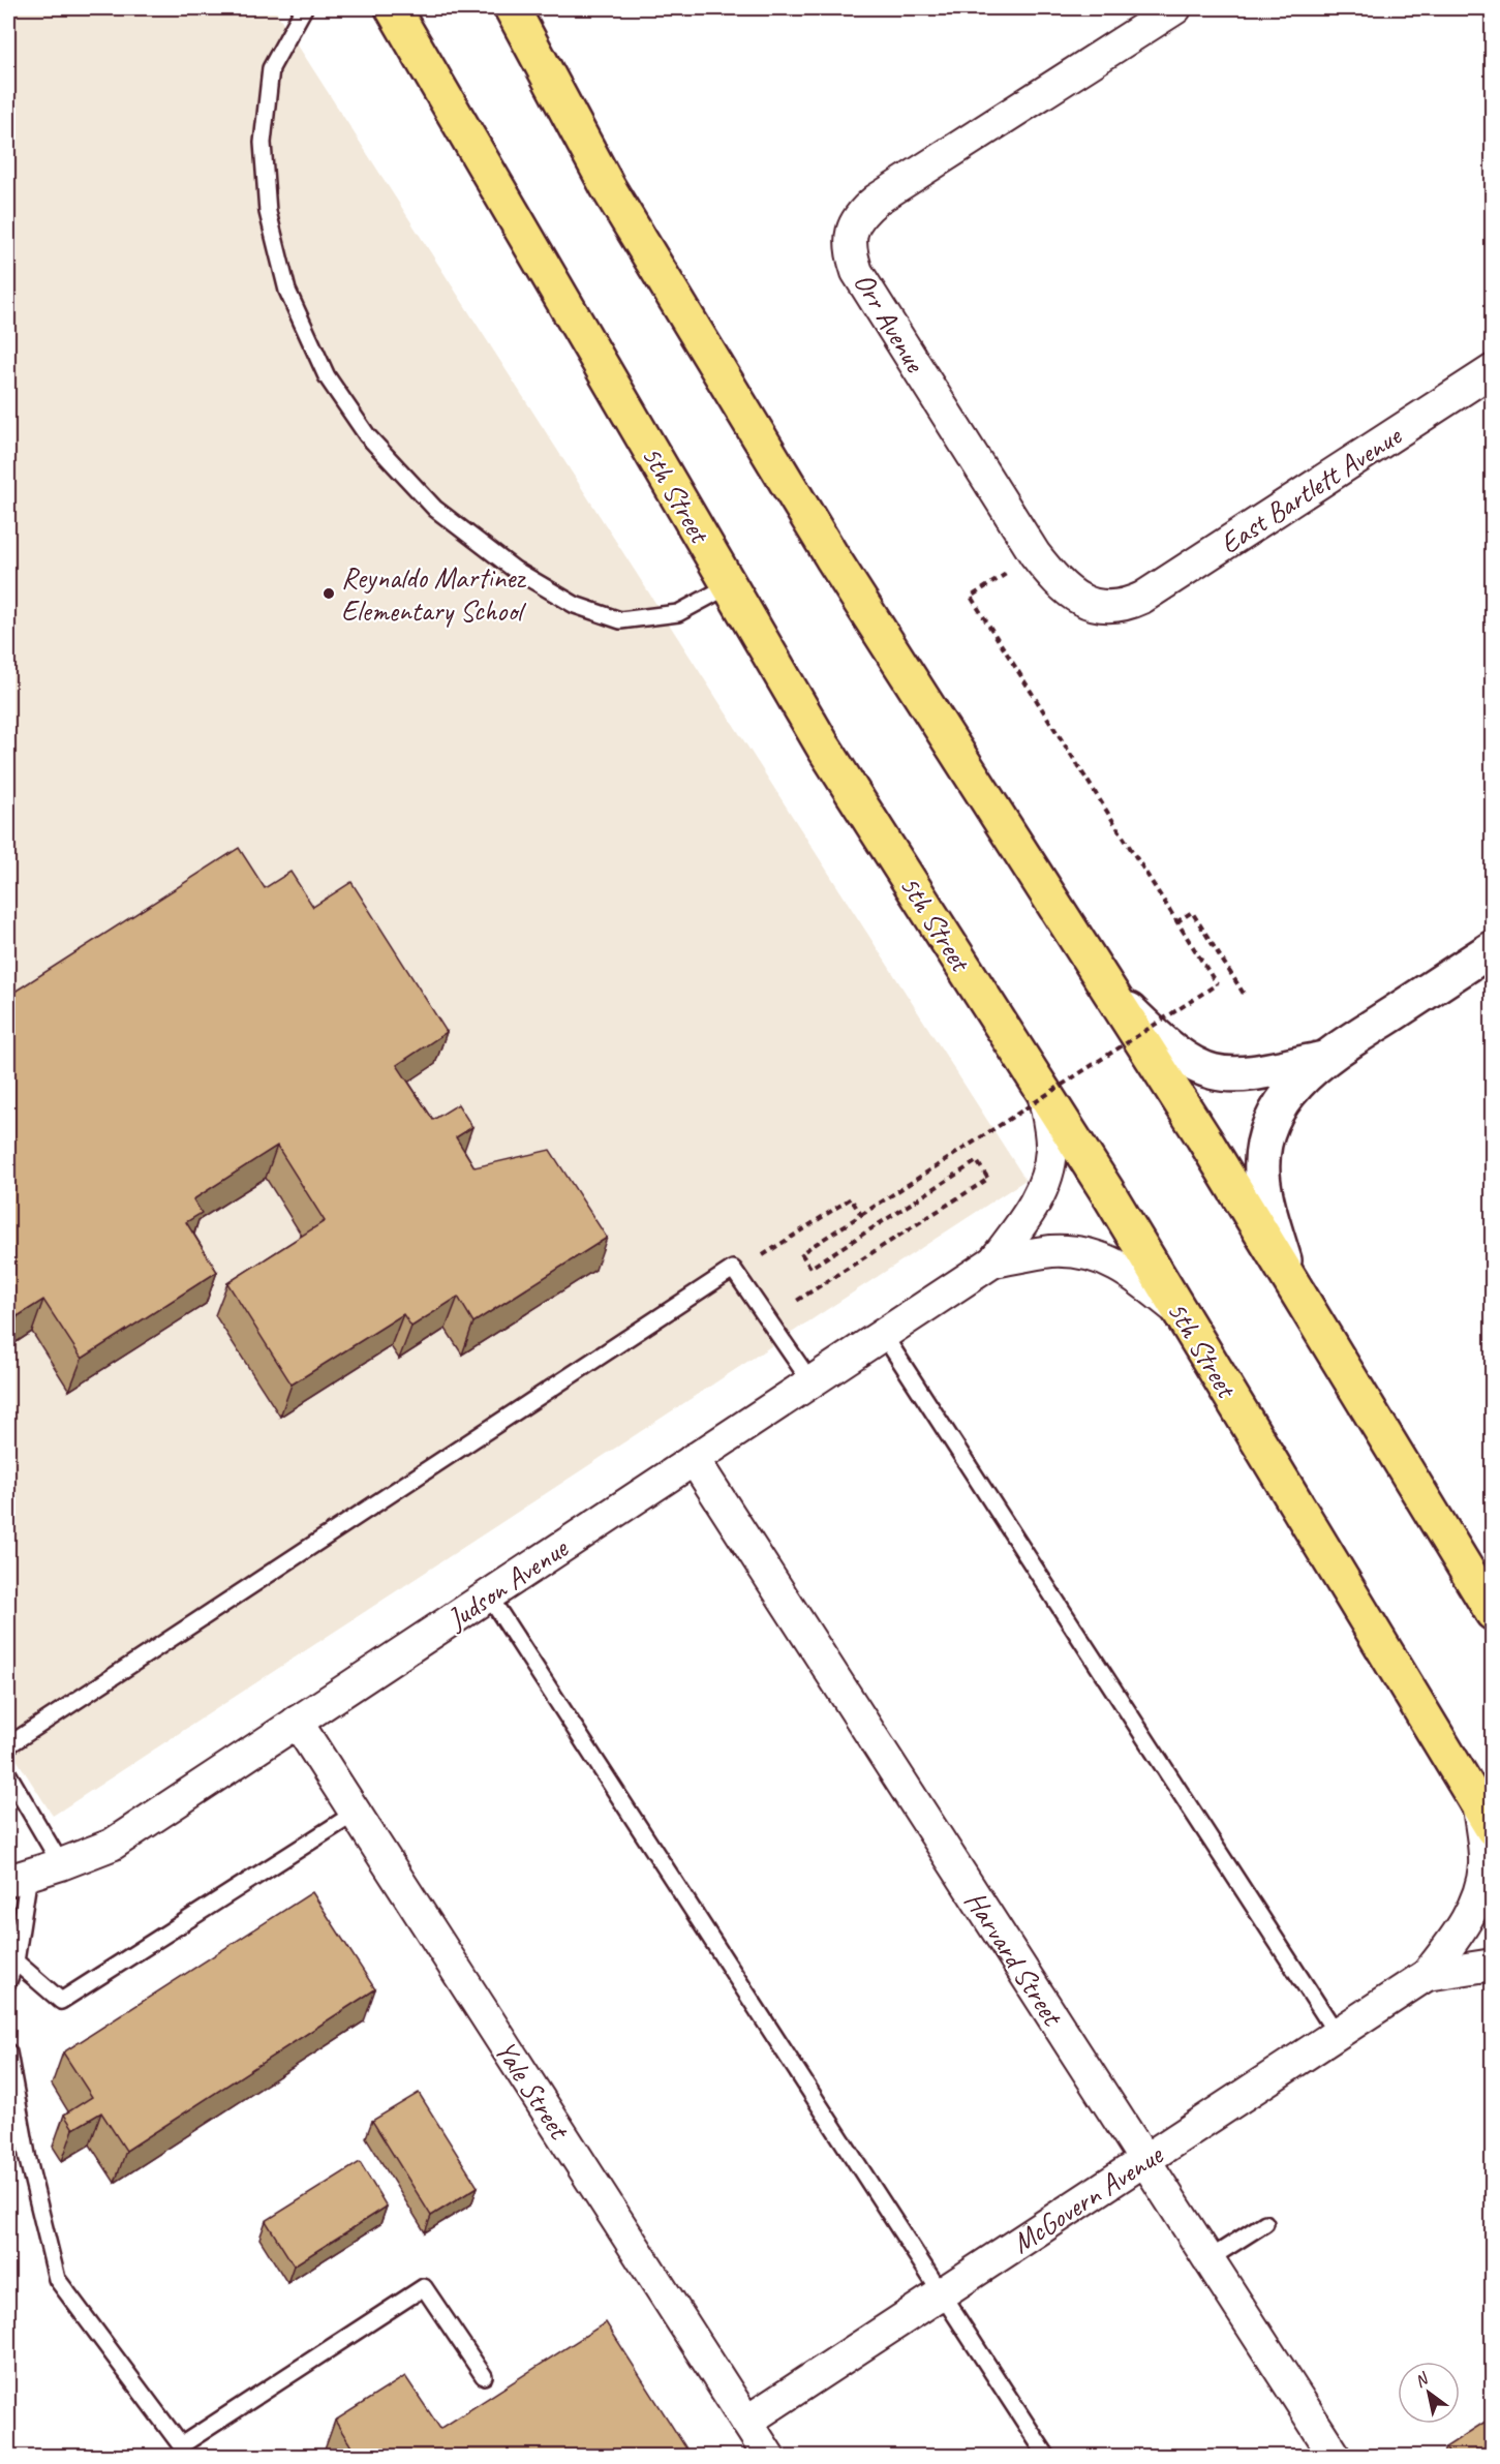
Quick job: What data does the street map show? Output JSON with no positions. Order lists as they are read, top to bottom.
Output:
{
  "streets": {
    "main road": ["5th Street"],
    "street": [
      "Orr Avenue",
      "East Bartlett Avenue",
      "Judson Avenue",
      "Harvard Street",
      "Yale Street",
      "McGovern Avenue"
    ]
  },
  "crossings": [
    ["Orr Avenue", "East Bartlett Avenue"],
    ["5th Street", "Judson Avenue"],
    ["5th Street", "McGovern Avenue"],
    ["Judson Avenue", "Harvard Street"],
    ["Judson Avenue", "Yale Street"],
    ["Harvard Street", "McGovern Avenue"],
    ["Yale Street", "McGovern Avenue"]
  ],
  "places": ["Reynaldo Martinez Elementary School"],
  "north": "top left"
}
